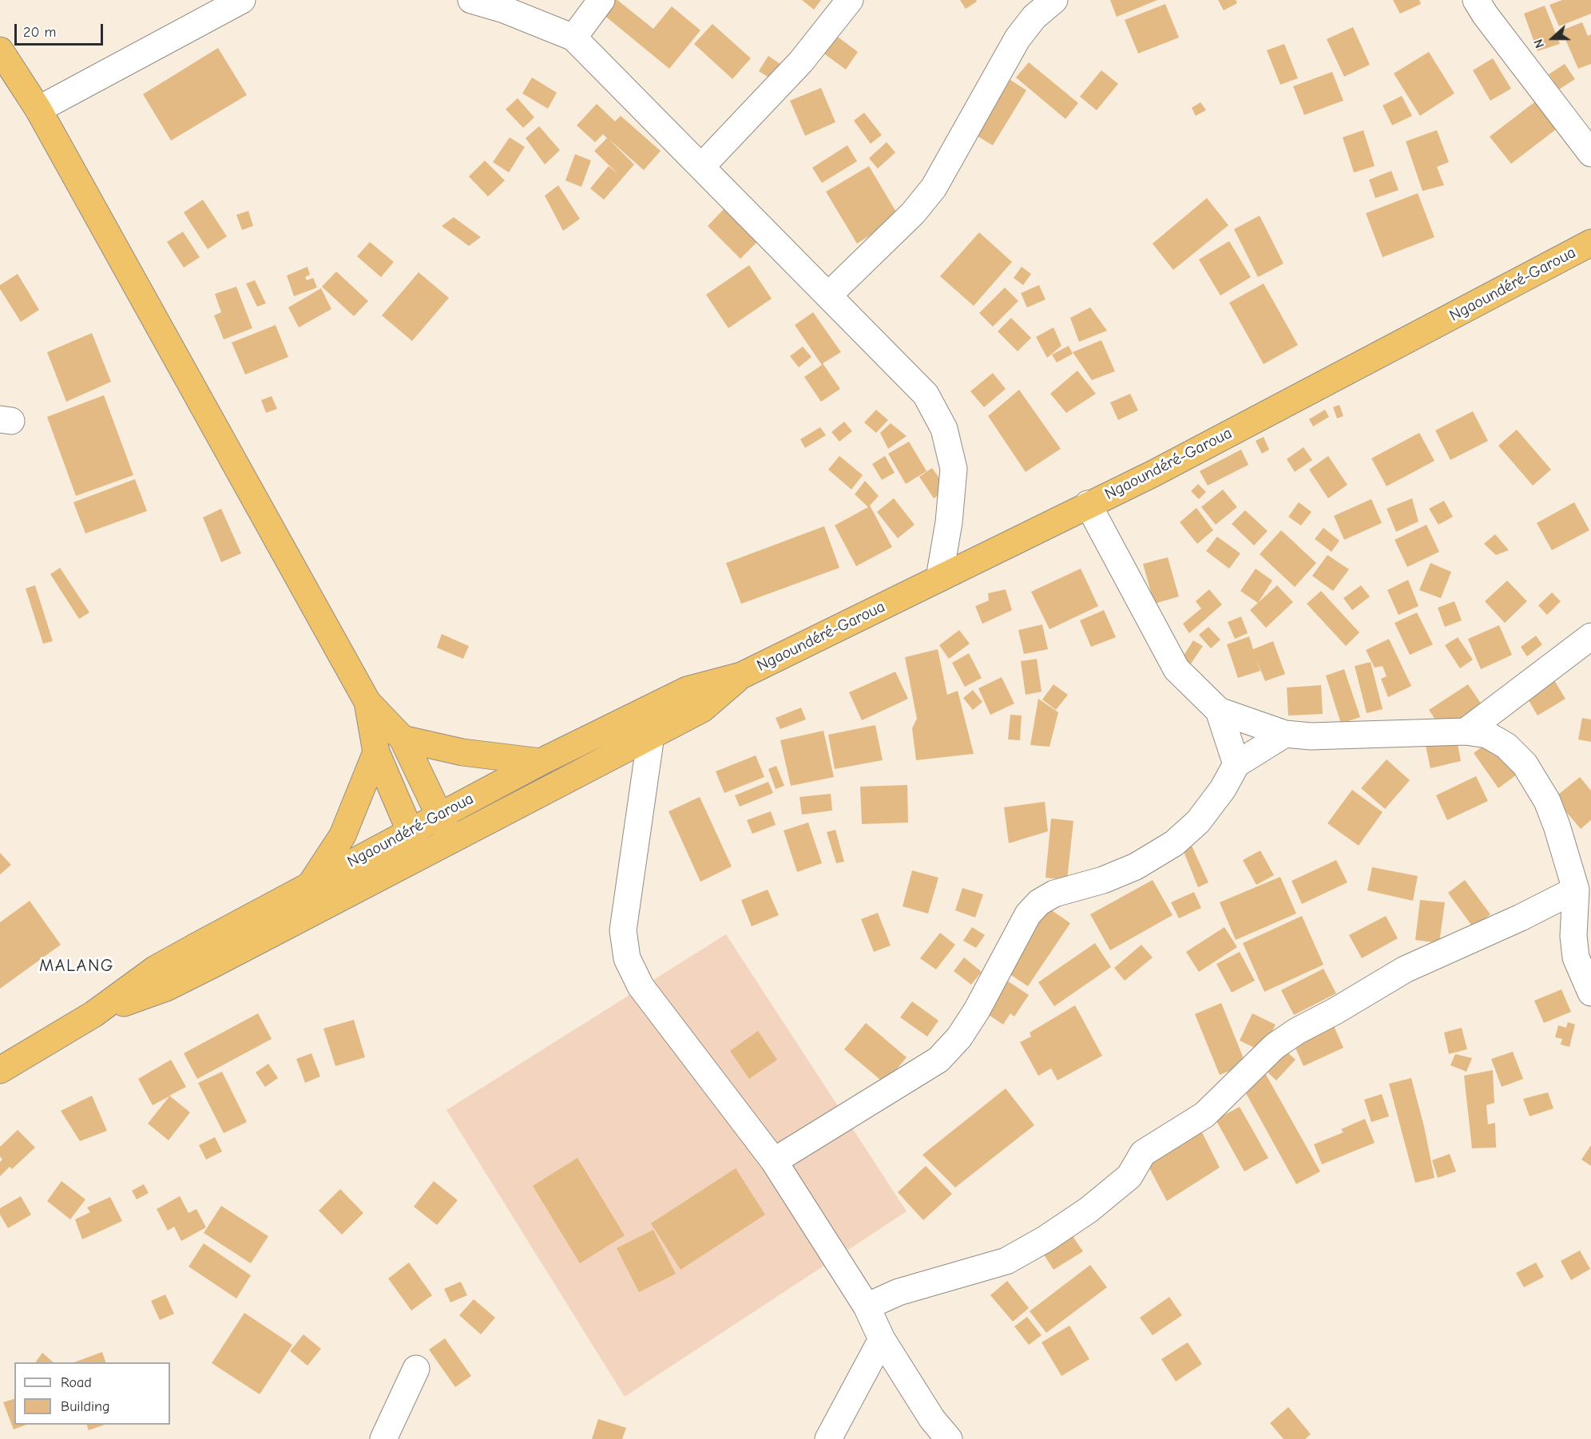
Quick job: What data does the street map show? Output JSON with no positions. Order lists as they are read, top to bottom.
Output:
{
  "streets": {
    "highway": ["Ngaoundéré-Garoua"]
  },
  "districts": ["MALANG"],
  "legend": ["Road", "Building"],
  "scale_bar": "20 m",
  "north": "left"
}
